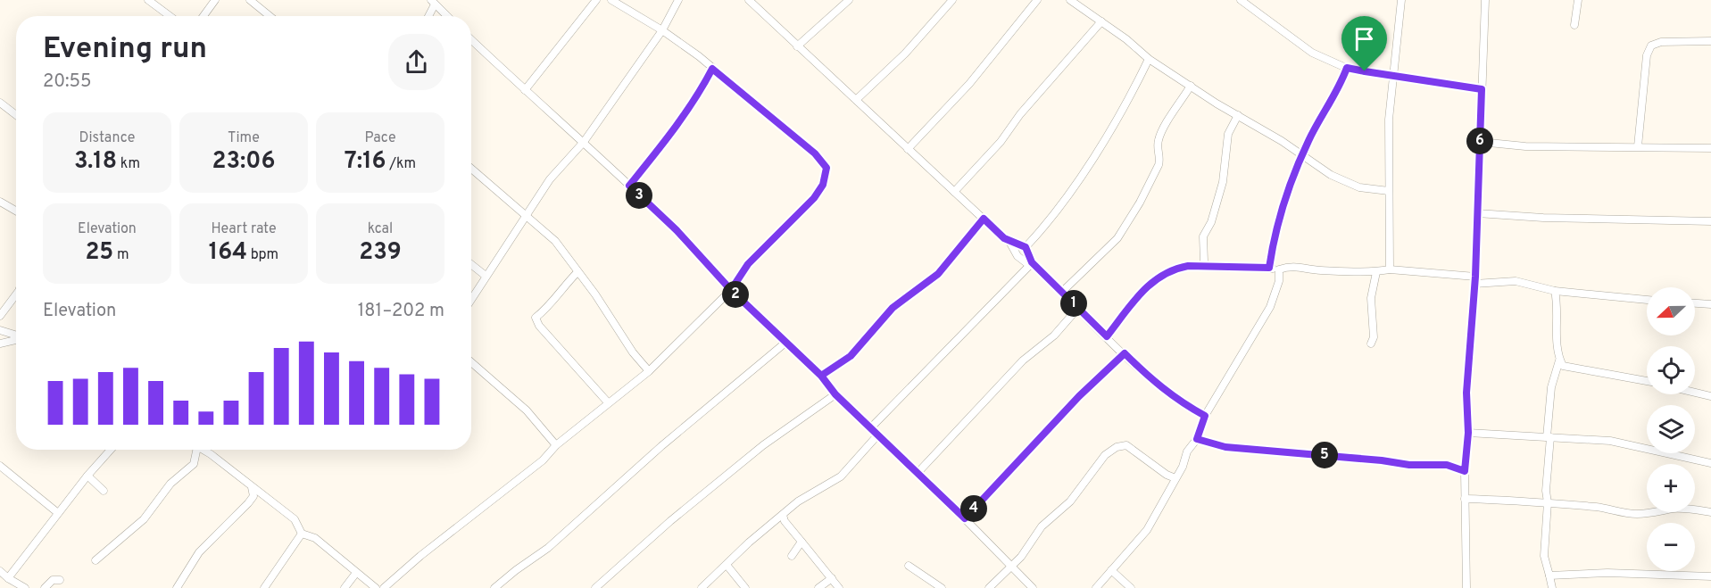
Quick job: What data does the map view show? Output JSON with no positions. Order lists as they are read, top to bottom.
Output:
{
  "north": "left",
  "page": {
    "heading": ["Evening run", "20:55"],
    "stats": [
      ["Distance", "3.18 km"],
      ["Time", "23:06"],
      ["Pace", "7:16 /km"],
      ["Elevation", "25 m"],
      ["Heart rate", "164 bpm"],
      ["kcal", "239"]
    ],
    "pins": [
      "6",
      "3",
      "2",
      "1",
      "5",
      "4"
    ],
    "map_buttons": ["+", "−"],
    "chart": ["Elevation", "181–202 m"]
  }
}
